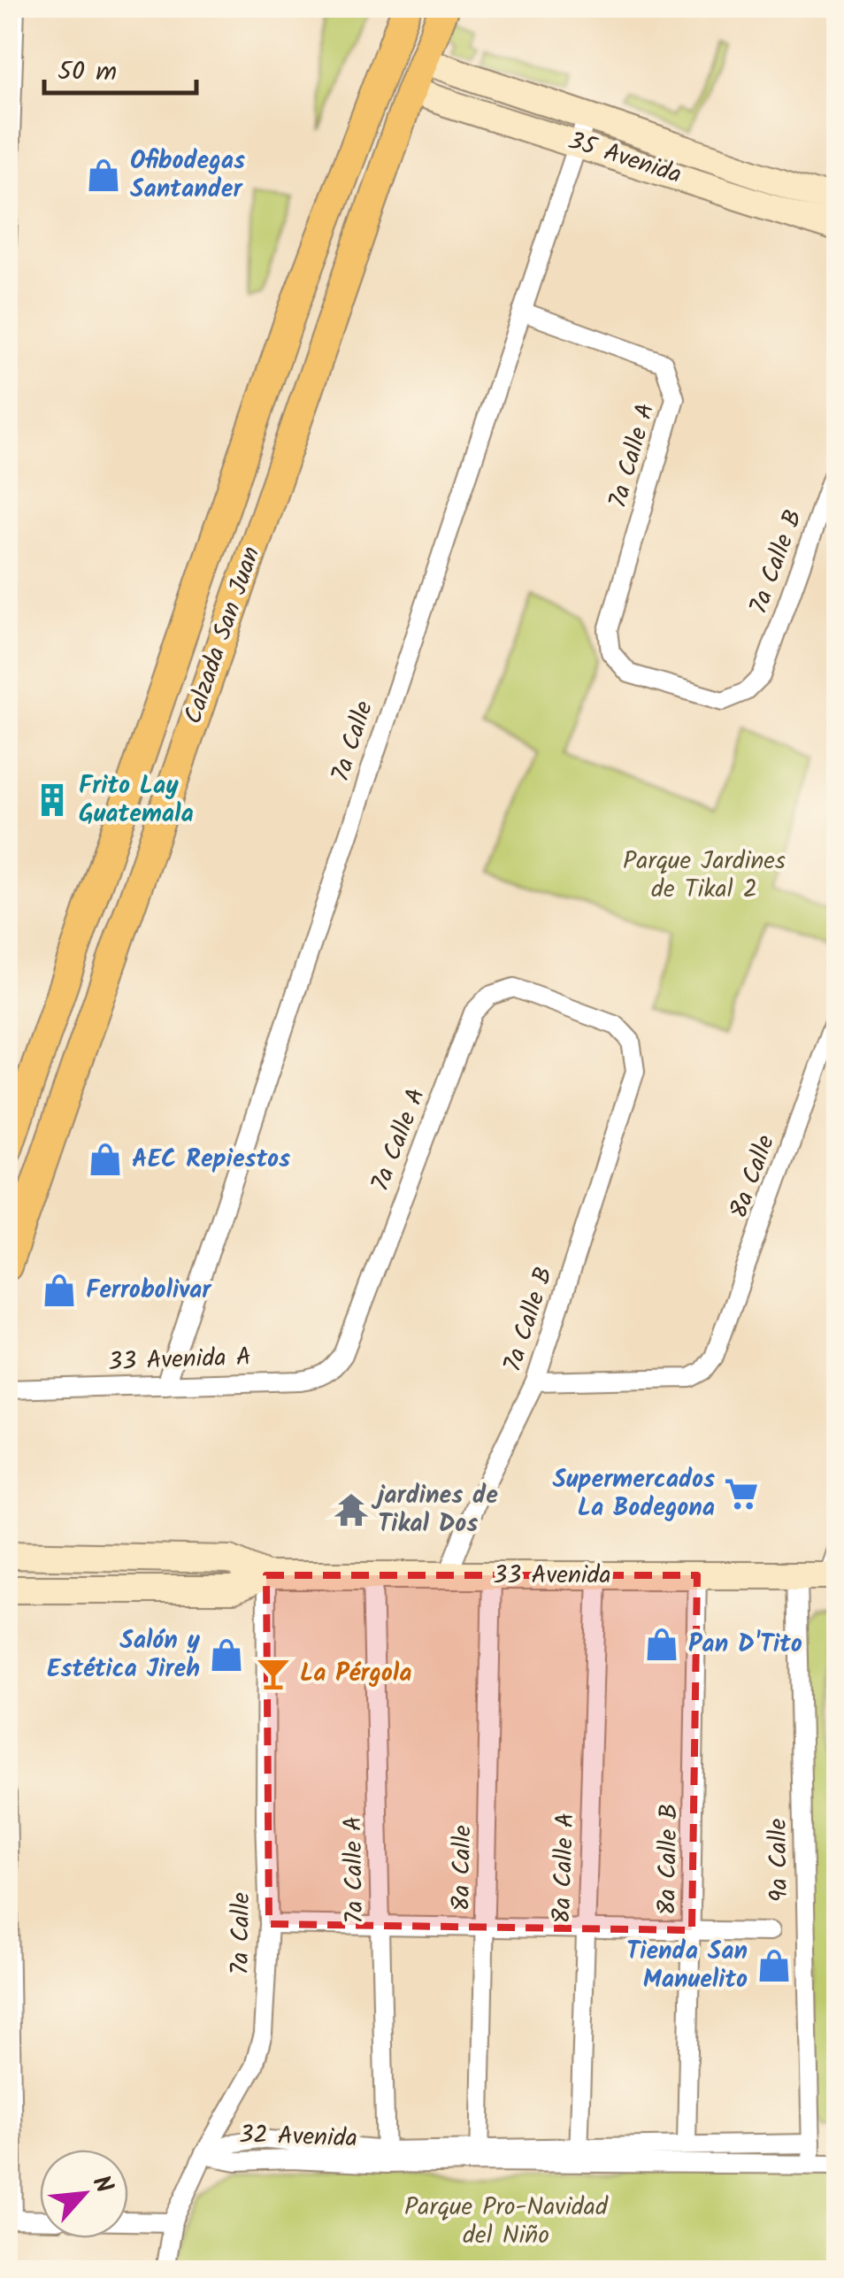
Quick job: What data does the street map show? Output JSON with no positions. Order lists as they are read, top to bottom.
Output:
{
  "streets": {
    "main road": ["Calzada San Juan"],
    "street": [
      "35 Avenida",
      "7a Calle A",
      "7a Calle B",
      "7a Calle",
      "8a Calle",
      "33 Avenida A",
      "33 Avenida",
      "8a Calle B",
      "9a Calle",
      "8a Calle A",
      "32 Avenida"
    ]
  },
  "crossings": [
    ["35 Avenida", "Calzada San Juan"],
    ["35 Avenida", "7a Calle"],
    ["7a Calle A", "7a Calle B"],
    ["7a Calle A", "7a Calle"],
    ["7a Calle A", "33 Avenida A"],
    ["7a Calle A", "33 Avenida"],
    ["7a Calle A", "32 Avenida"],
    ["7a Calle B", "8a Calle"],
    ["7a Calle B", "33 Avenida"],
    ["7a Calle", "33 Avenida A"],
    ["7a Calle", "33 Avenida"],
    ["7a Calle", "32 Avenida"],
    ["8a Calle", "33 Avenida"],
    ["8a Calle", "32 Avenida"],
    ["33 Avenida", "8a Calle B"],
    ["33 Avenida", "9a Calle"],
    ["33 Avenida", "8a Calle A"],
    ["8a Calle B", "32 Avenida"],
    ["9a Calle", "32 Avenida"],
    ["8a Calle A", "32 Avenida"]
  ],
  "parks": ["Parque Jardines de Tikal 2", "Parque Pro-Navidad del Niño"],
  "places": {
    "shop": [
      "Ofibodegas Santander",
      "AEC Repiestos",
      "Ferrobolivar",
      "Pan D'Tito",
      "Salón y Estética Jireh",
      "Tienda San Manuelito"
    ],
    "building": ["Frito Lay Guatemala"],
    "supermarket": ["Supermercados La Bodegona"],
    "temple": ["jardines de Tikal Dos"],
    "bar": ["La Pérgola"]
  },
  "scale_bar": "50 m",
  "north": "top right"
}
